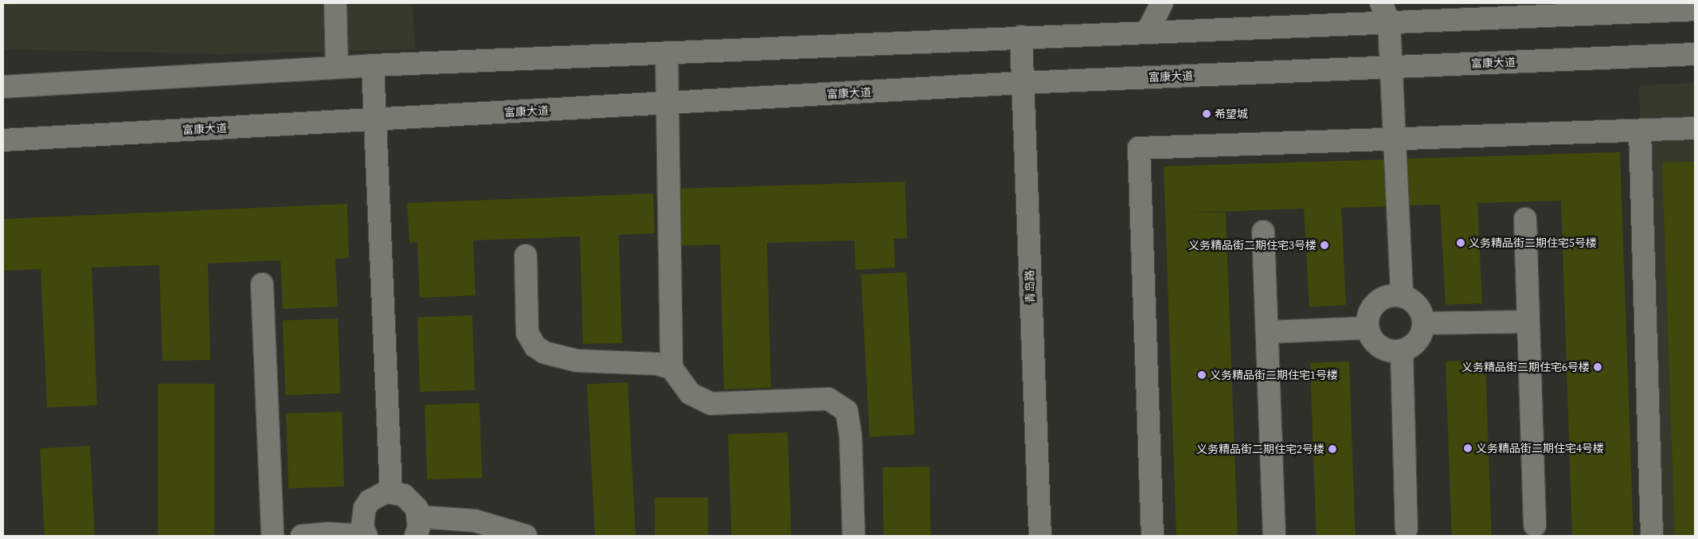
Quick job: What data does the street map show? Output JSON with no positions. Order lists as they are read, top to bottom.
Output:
{
  "streets": {
    "street": ["富康大道", "青岛路"]
  },
  "crossings": [
    ["富康大道", "青岛路"]
  ],
  "places": [
    "希望城",
    "义务精品街二期住宅5号楼",
    "义务精品街二期住宅3号楼",
    "义务精品街二期住宅6号楼",
    "义务精品街二期住宅1号楼",
    "义务精品街二期住宅4号楼",
    "义务精品街二期住宅2号楼"
  ]
}
